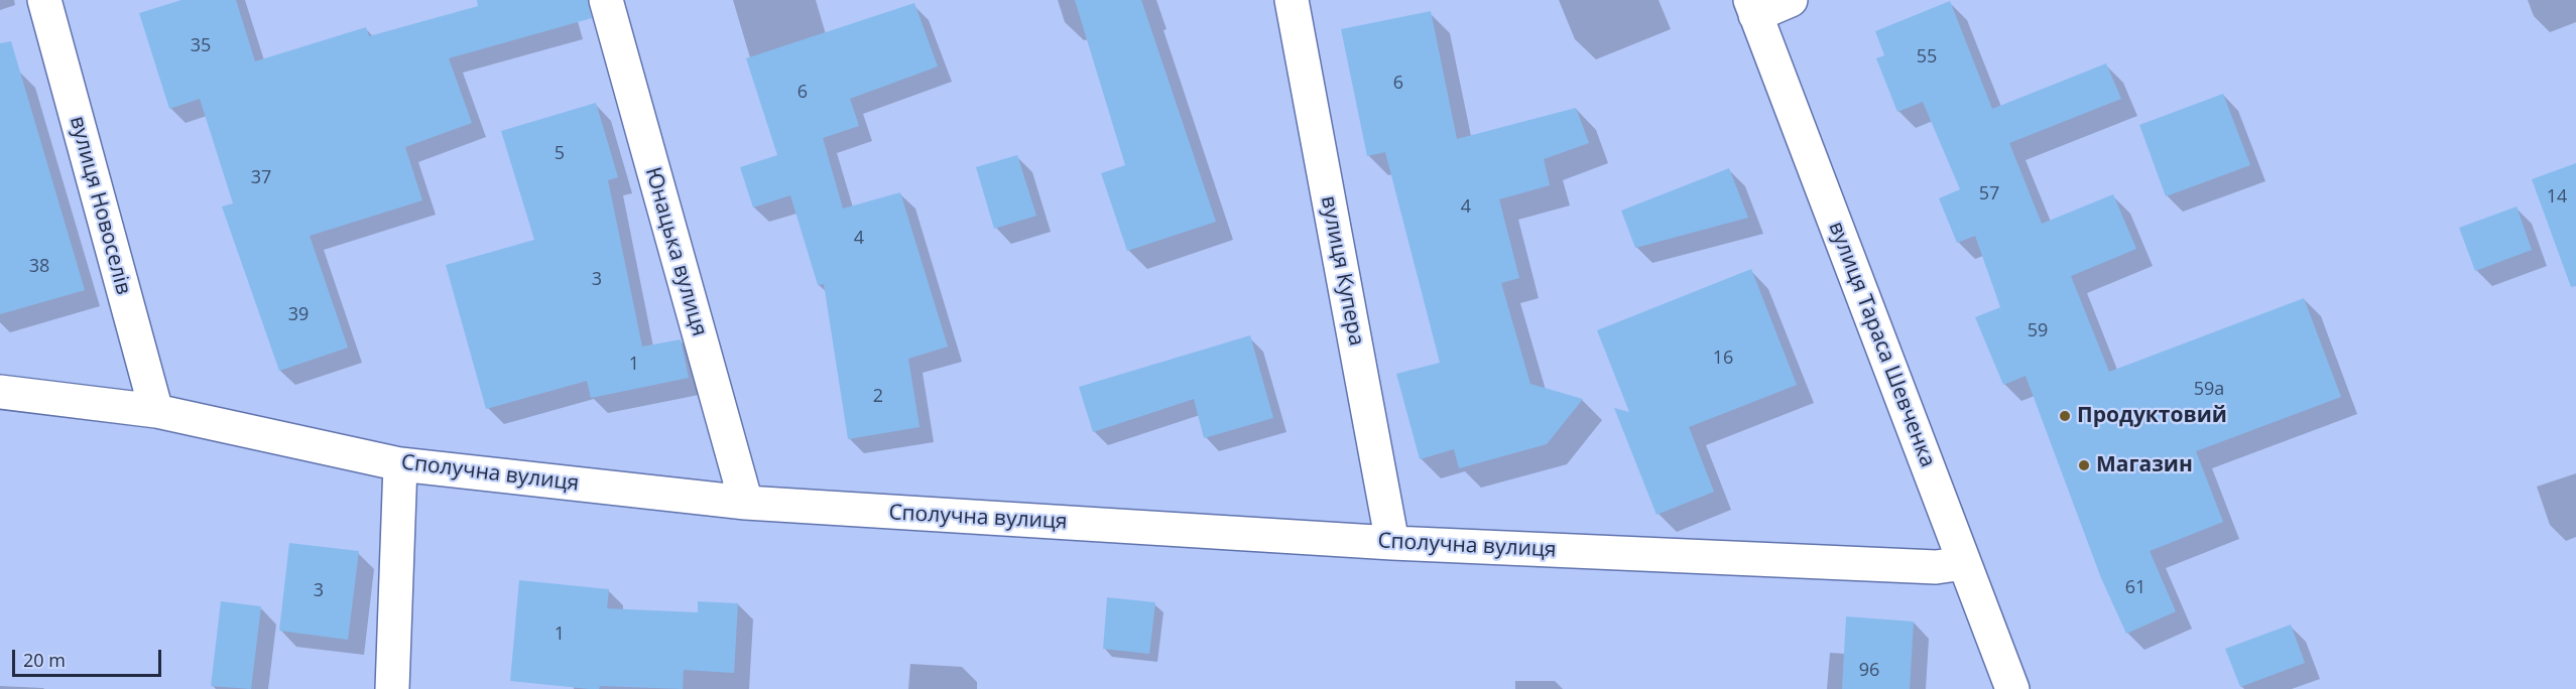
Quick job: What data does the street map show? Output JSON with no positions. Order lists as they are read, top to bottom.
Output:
{
  "streets": {
    "street": [
      "вулиця Новоселів",
      "Юнацька вулиця",
      "вулиця Купера",
      "вулиця Тараса Шевченка",
      "Сполучна вулиця"
    ]
  },
  "crossings": [
    ["вулиця Новоселів", "Сполучна вулиця"],
    ["Юнацька вулиця", "Сполучна вулиця"],
    ["вулиця Купера", "Сполучна вулиця"],
    ["вулиця Тараса Шевченка", "Сполучна вулиця"]
  ],
  "places": ["Продуктовий", "Магазин"],
  "house_numbers": [
    "35",
    "55",
    "6",
    "6",
    "5",
    "37",
    "57",
    "14",
    "4",
    "4",
    "38",
    "3",
    "39",
    "59",
    "16",
    "1",
    "59а",
    "2",
    "61",
    "3",
    "1",
    "96"
  ],
  "scale_bar": "20 m"
}
